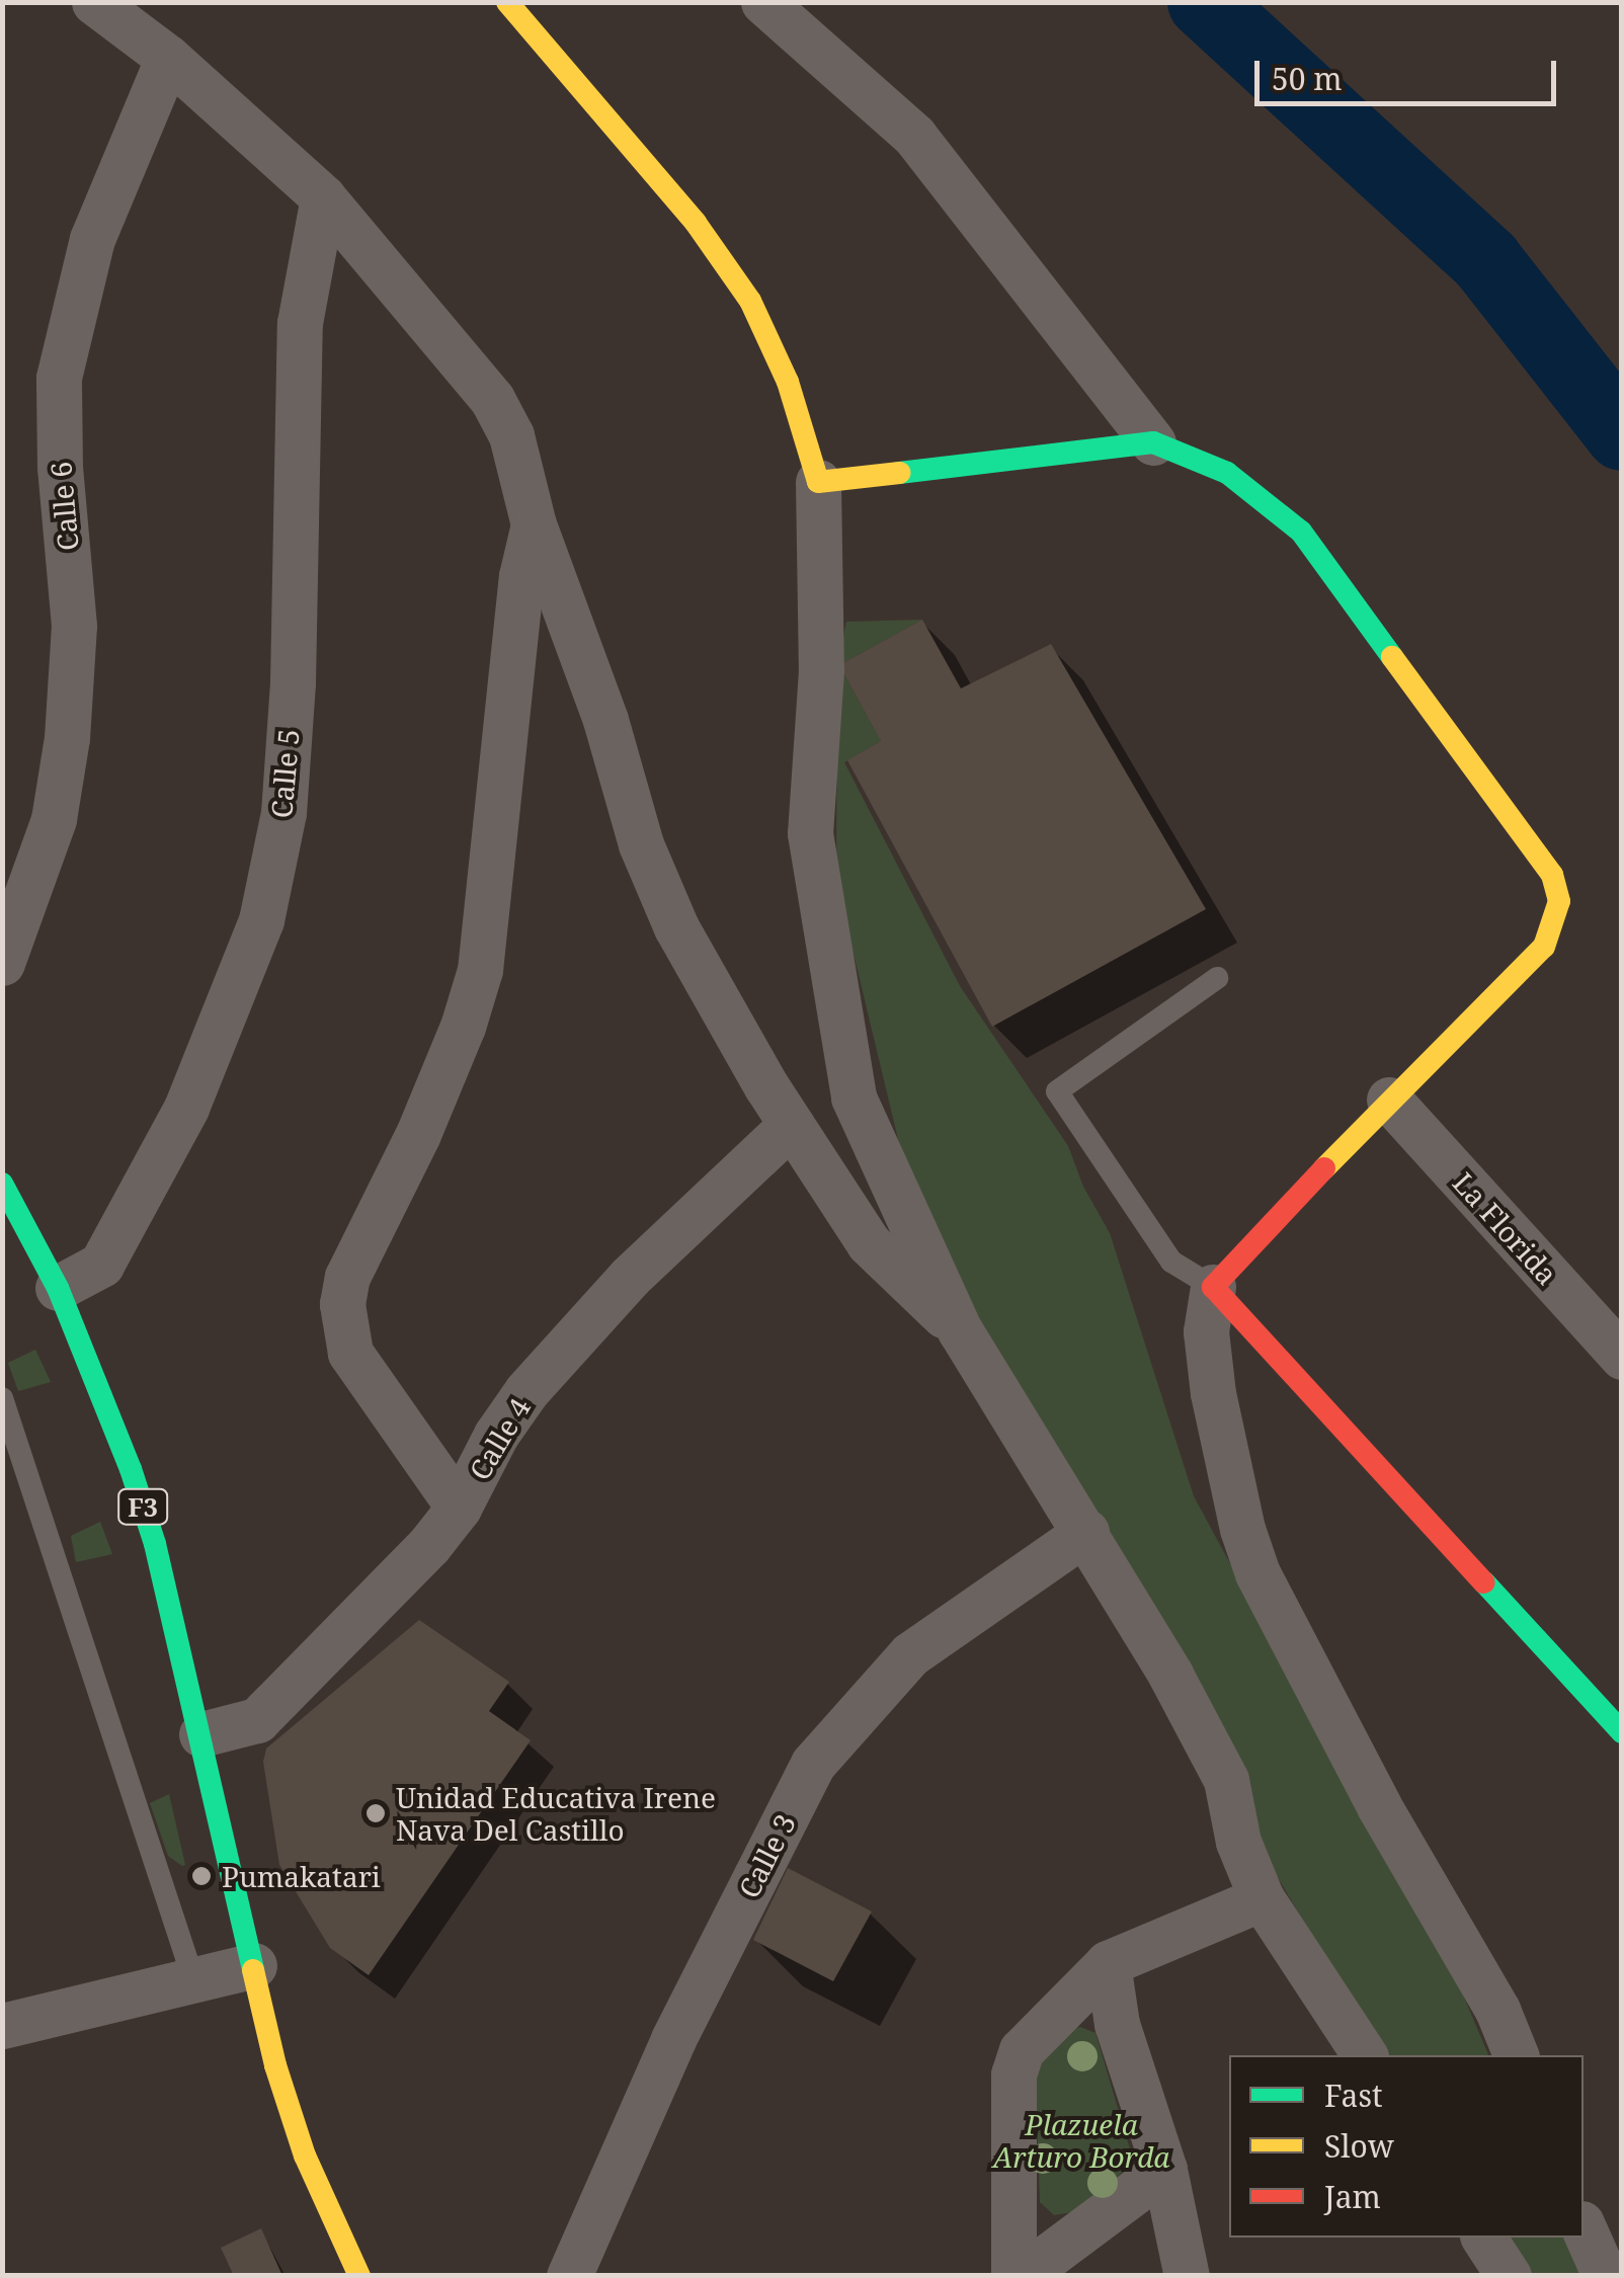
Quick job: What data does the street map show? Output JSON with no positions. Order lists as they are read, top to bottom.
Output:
{
  "streets": {
    "main road": ["F3"],
    "street": [
      "Calle 6",
      "Calle 5",
      "La Florida",
      "Calle 4",
      "Calle 3"
    ]
  },
  "crossings": [
    ["Calle 5", "F3"],
    ["Calle 4", "F3"]
  ],
  "parks": ["Plazuela Arturo Borda"],
  "places": ["Unidad Educativa Irene Nava Del Castillo", "Pumakatari"],
  "legend": ["Fast", "Slow", "Jam"],
  "scale_bar": "50 m"
}
